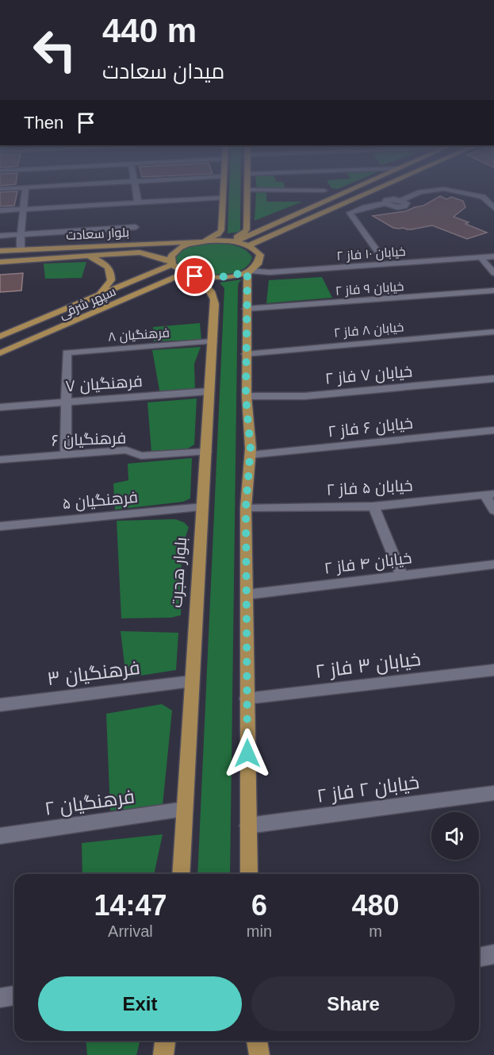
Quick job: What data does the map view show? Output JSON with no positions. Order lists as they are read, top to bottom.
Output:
{
  "streets": {
    "main road": ["بلوار سعادت", "سپهر شرقی", "بلوار هجرت"],
    "street": [
      "خیابان ۱۰ فاز ۲",
      "خیابان ۹ فاز ۲",
      "خیابان ۸ فاز ۲",
      "فرهنگیان ۸",
      "خیابان ۷ فاز ۲",
      "فرهنگیان ۷",
      "خیابان ۶ فاز ۲",
      "فرهنگیان ۶",
      "خیابان ۵ فاز ۲",
      "فرهنگیان ۵",
      "خیابان ۴ فاز ۲",
      "خیابان ۳ فاز ۲",
      "فرهنگیان ۳",
      "خیابان ۲ فاز ۲",
      "فرهنگیان ۲"
    ]
  },
  "crossings": [
    ["بلوار سعادت", "سپهر شرقی"],
    ["بلوار سعادت", "بلوار هجرت"],
    ["سپهر شرقی", "بلوار هجرت"],
    ["فرهنگیان ۸", "فرهنگیان ۷"],
    ["فرهنگیان ۸", "بلوار هجرت"],
    ["فرهنگیان ۷", "بلوار هجرت"],
    ["فرهنگیان ۶", "بلوار هجرت"],
    ["فرهنگیان ۵", "بلوار هجرت"],
    ["بلوار هجرت", "فرهنگیان ۳"],
    ["بلوار هجرت", "فرهنگیان ۲"]
  ],
  "page": {
    "turn": ["440 m", "میدان سعادت"],
    "then": "Then",
    "eta": [
      "14:47",
      "Arrival",
      "6",
      "min",
      "480",
      "m"
    ],
    "buttons": ["Exit", "Share"]
  }
}
